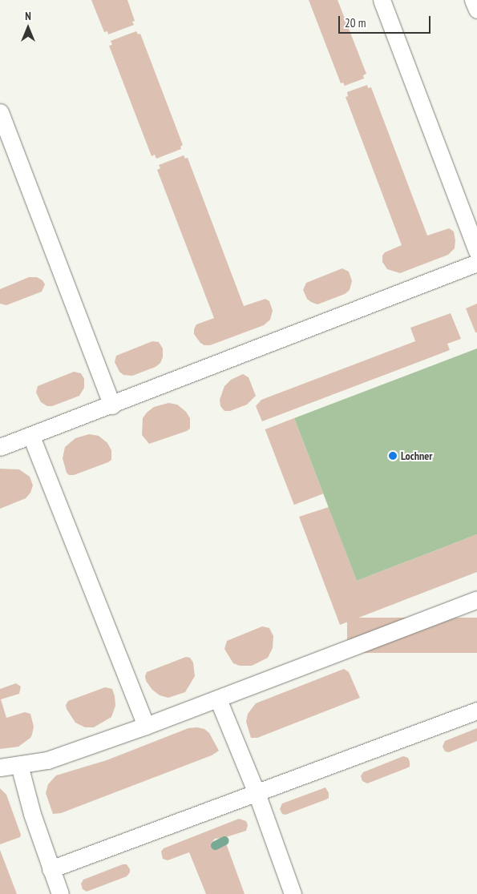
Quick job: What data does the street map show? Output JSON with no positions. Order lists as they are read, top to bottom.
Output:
{
  "places": ["Lochner"],
  "scale_bar": "20 m",
  "north": "top"
}
